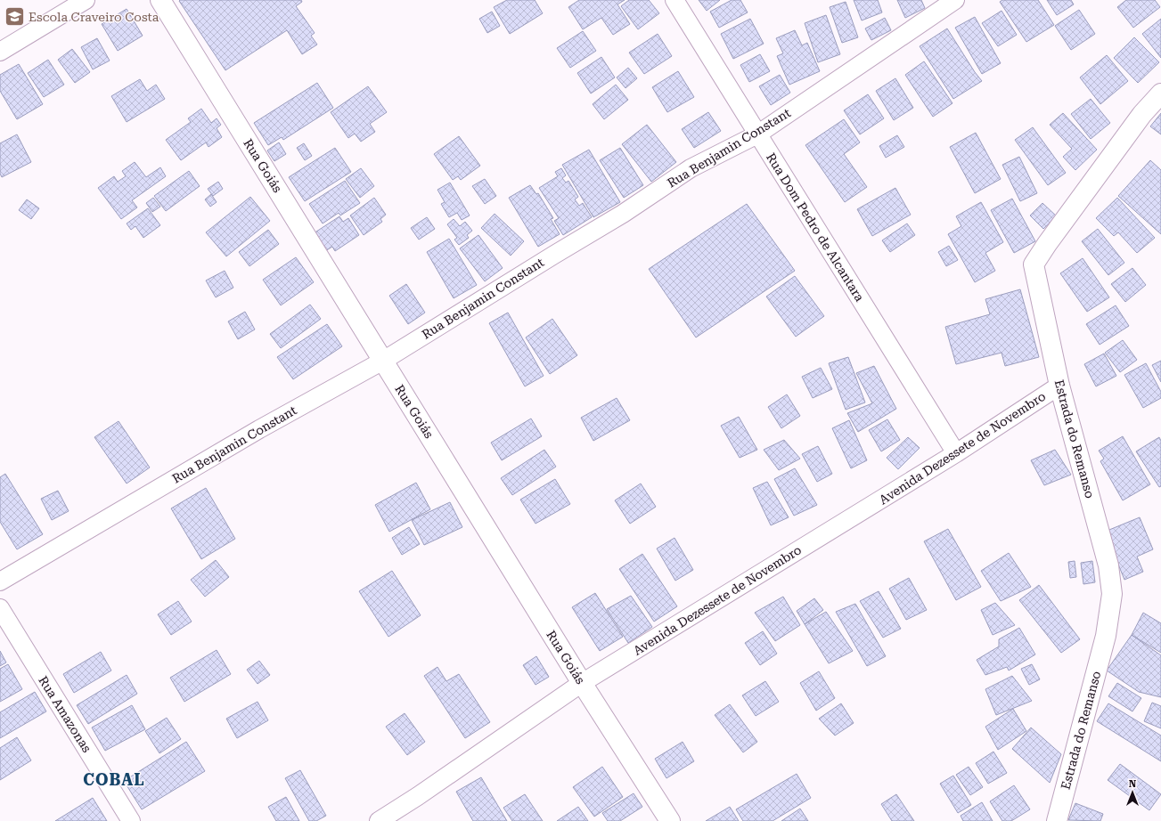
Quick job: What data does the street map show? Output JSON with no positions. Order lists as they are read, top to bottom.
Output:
{
  "streets": {
    "street": [
      "Rua Benjamin Constant",
      "Rua Goiás",
      "Rua Dom Pedro de Alcantara",
      "Estrada do Remanso",
      "Avenida Dezessete de Novembro",
      "Rua Amazonas"
    ]
  },
  "crossings": [
    ["Rua Benjamin Constant", "Rua Goiás"],
    ["Rua Benjamin Constant", "Rua Dom Pedro de Alcantara"],
    ["Rua Goiás", "Avenida Dezessete de Novembro"],
    ["Rua Dom Pedro de Alcantara", "Avenida Dezessete de Novembro"],
    ["Estrada do Remanso", "Avenida Dezessete de Novembro"]
  ],
  "districts": ["COBAL"],
  "places": {
    "school or university": ["Escola Craveiro Costa"]
  },
  "north": "top"
}
